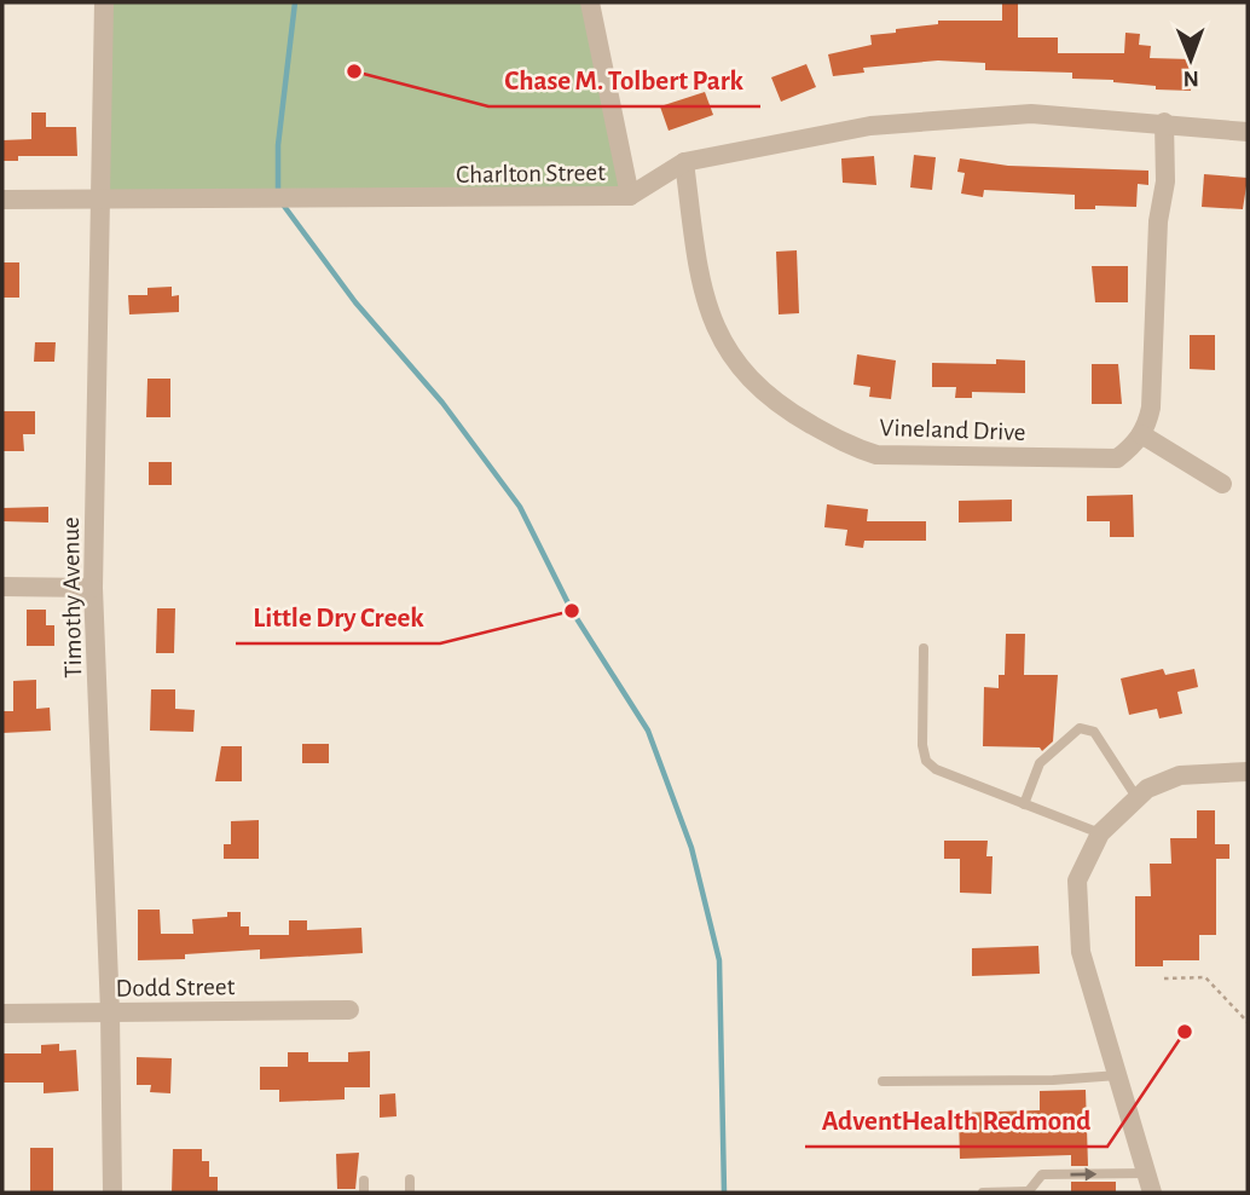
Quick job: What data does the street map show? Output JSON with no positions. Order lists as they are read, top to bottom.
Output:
{
  "streets": {
    "street": [
      "Charlton Street",
      "Vineland Drive",
      "Timothy Avenue",
      "Dodd Street"
    ]
  },
  "crossings": [
    ["Charlton Street", "Vineland Drive"],
    ["Charlton Street", "Timothy Avenue"],
    ["Timothy Avenue", "Dodd Street"]
  ],
  "places": ["Chase M. Tolbert Park", "Little Dry Creek", "AdventHealth Redmond"],
  "north": "bottom"
}
